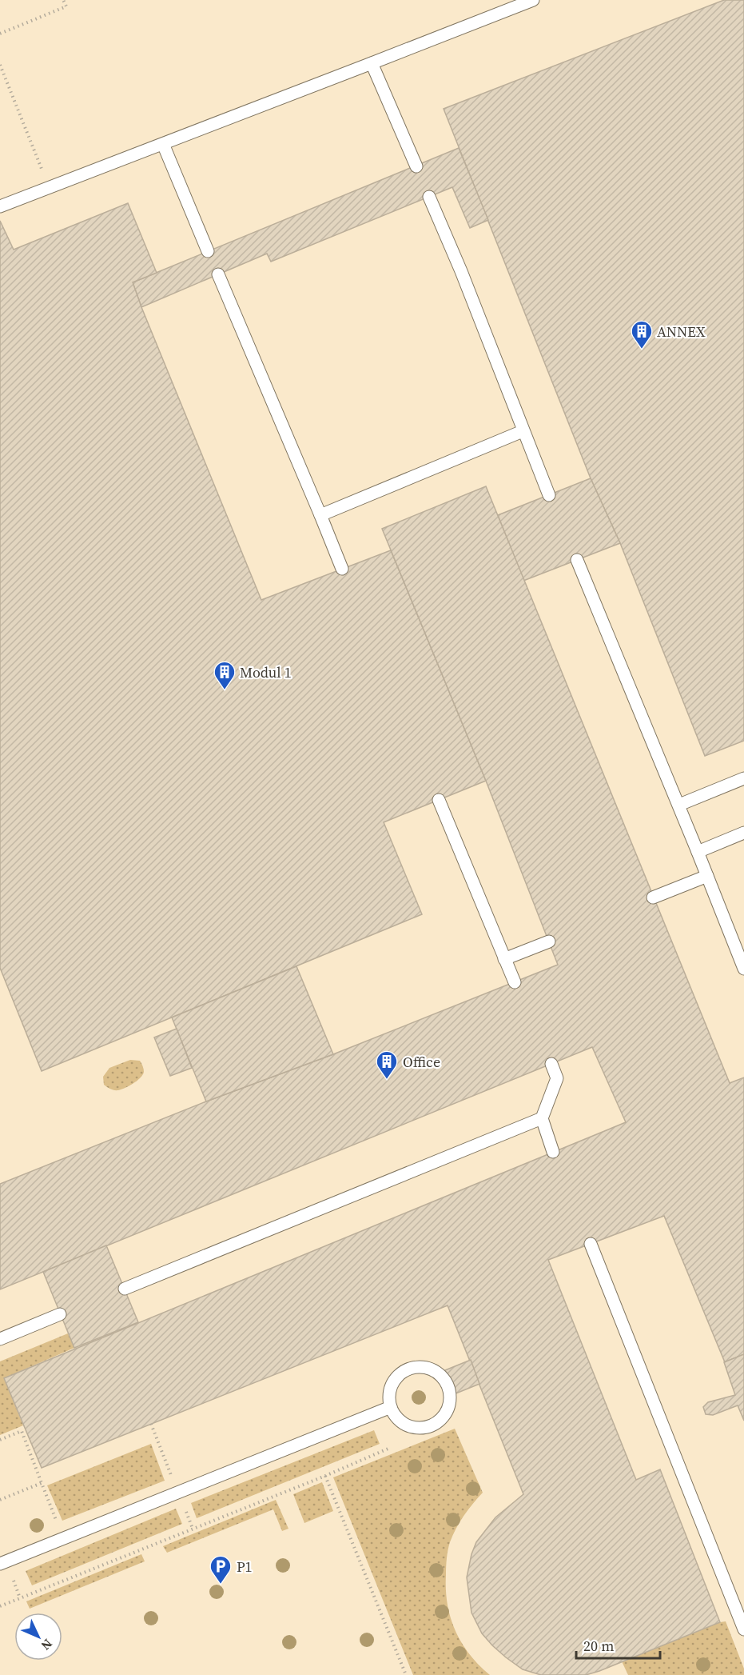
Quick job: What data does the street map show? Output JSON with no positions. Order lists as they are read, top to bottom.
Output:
{
  "places": {
    "building": ["ANNEX", "Modul 1", "Office"],
    "parking": ["P1"]
  },
  "scale_bar": "20 m",
  "north": "bottom right"
}
